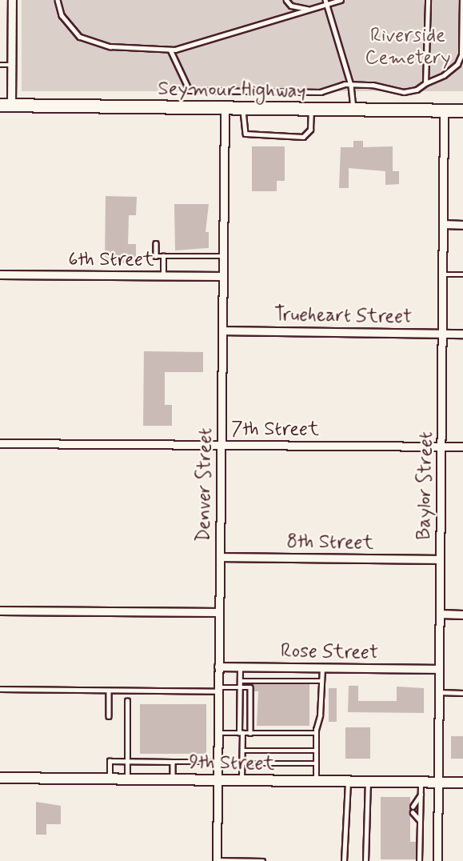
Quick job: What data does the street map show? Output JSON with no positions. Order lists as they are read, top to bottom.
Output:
{
  "streets": {
    "main road": ["Seymour Highway"],
    "street": [
      "6th Street",
      "Trueheart Street",
      "7th Street",
      "Denver Street",
      "Baylor Street",
      "8th Street",
      "Rose Street",
      "9th Street"
    ]
  },
  "crossings": [
    ["Seymour Highway", "Denver Street"],
    ["Seymour Highway", "Baylor Street"],
    ["6th Street", "Denver Street"],
    ["Trueheart Street", "Denver Street"],
    ["Trueheart Street", "Baylor Street"],
    ["7th Street", "Denver Street"],
    ["7th Street", "Baylor Street"],
    ["Denver Street", "8th Street"],
    ["Denver Street", "Rose Street"],
    ["Denver Street", "9th Street"],
    ["Baylor Street", "8th Street"],
    ["Baylor Street", "Rose Street"],
    ["Baylor Street", "9th Street"]
  ],
  "parks": ["Riverside Cemetery"]
}
